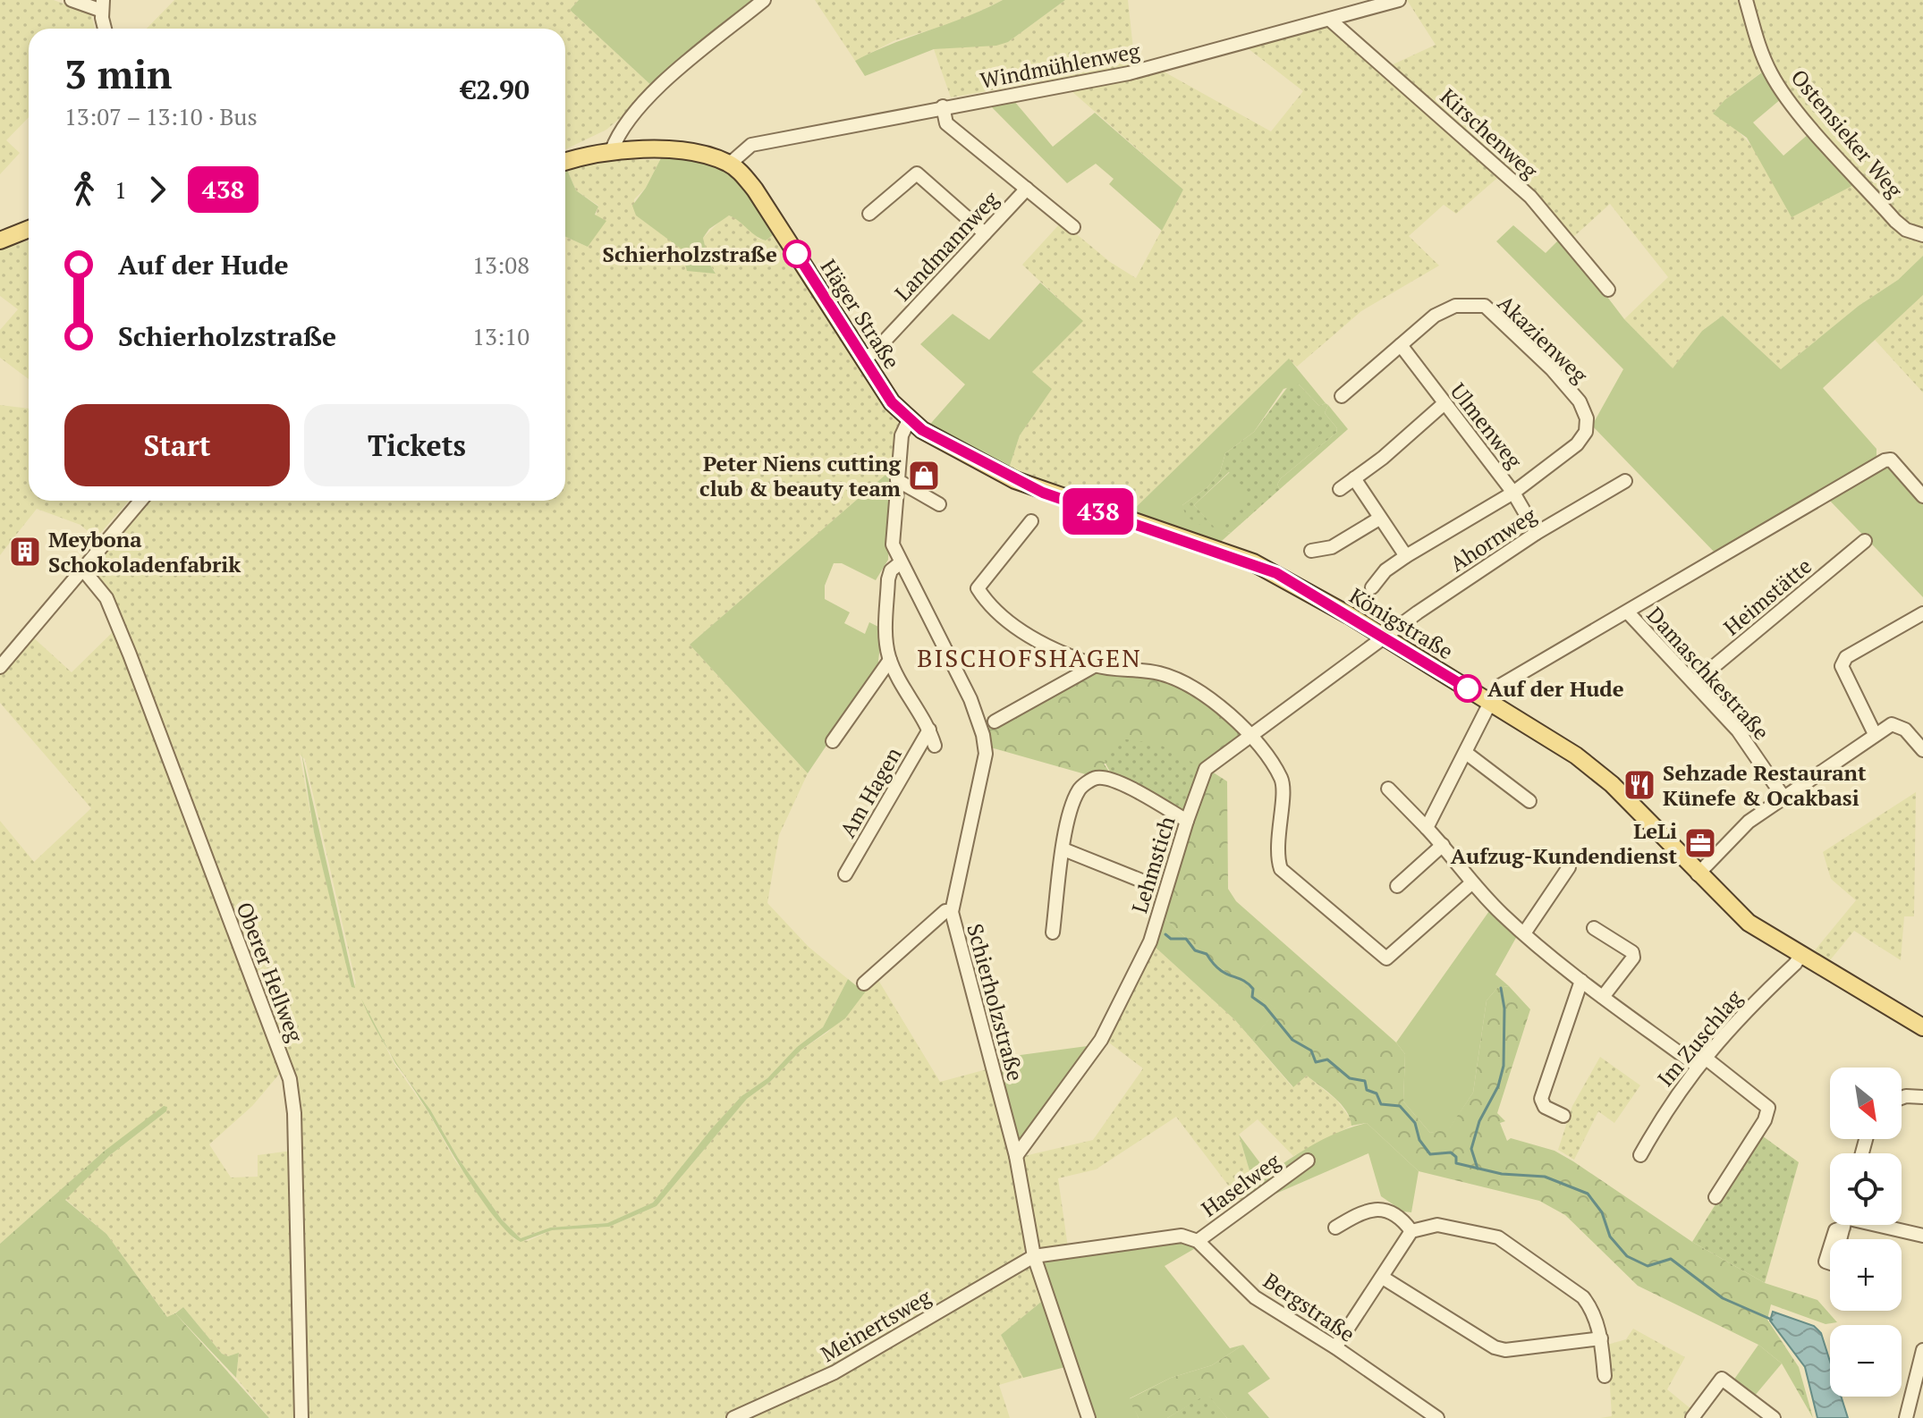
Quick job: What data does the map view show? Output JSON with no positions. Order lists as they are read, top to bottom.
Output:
{
  "streets": {
    "main road": ["Häger Straße", "Königstraße"],
    "street": [
      "Windmühlenweg",
      "Kirschenweg",
      "Ostensieker Weg",
      "Landmannweg",
      "Akazienweg",
      "Ulmenweg",
      "Ahornweg",
      "Heimstätte",
      "Damaschkestraße",
      "Am Hagen",
      "Lehmstich",
      "Oberer Hellweg",
      "Schierholzstraße",
      "Im Zuschlag",
      "Haselweg",
      "Bergstraße",
      "Meinertsweg"
    ]
  },
  "crossings": [
    ["Windmühlenweg", "Kirschenweg"],
    ["Windmühlenweg", "Landmannweg"],
    ["Windmühlenweg", "Häger Straße"],
    ["Landmannweg", "Häger Straße"],
    ["Häger Straße", "Königstraße"],
    ["Häger Straße", "Schierholzstraße"],
    ["Akazienweg", "Ulmenweg"],
    ["Ulmenweg", "Ahornweg"],
    ["Ahornweg", "Königstraße"],
    ["Ahornweg", "Lehmstich"],
    ["Heimstätte", "Damaschkestraße"],
    ["Königstraße", "Lehmstich"],
    ["Königstraße", "Schierholzstraße"],
    ["Königstraße", "Im Zuschlag"],
    ["Am Hagen", "Schierholzstraße"],
    ["Lehmstich", "Schierholzstraße"],
    ["Schierholzstraße", "Meinertsweg"],
    ["Haselweg", "Bergstraße"]
  ],
  "districts": ["BISCHOFSHAGEN"],
  "places": {
    "other": ["Schierholzstraße", "Auf der Hude"],
    "shop": ["Peter Niens cutting club & beauty team"],
    "building": ["Meybona Schokoladenfabrik"],
    "restaurant": ["Sehzade Restaurant Künefe & Ocakbasi"],
    "office": ["LeLi Aufzug-Kundendienst"]
  },
  "lines": ["bus line 438"],
  "north": "bottom right",
  "page": {
    "on_map": "438",
    "heading": ["3 min", "13:07 – 13:10 · Bus", "€2.90"],
    "legs": ["1", "438"],
    "list": [
      {
        "name": "Auf der Hude",
        "value": "13:08"
      },
      {
        "name": "Schierholzstraße",
        "value": "13:10"
      }
    ],
    "buttons": ["Start", "Tickets"],
    "map_buttons": ["+", "−"]
  }
}
